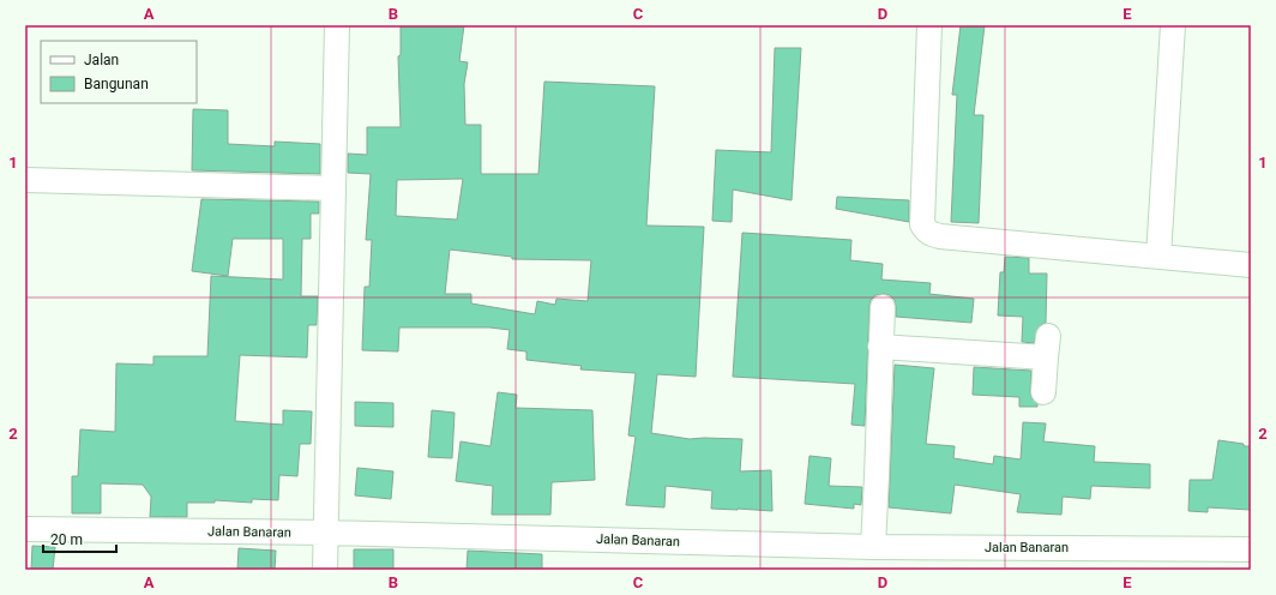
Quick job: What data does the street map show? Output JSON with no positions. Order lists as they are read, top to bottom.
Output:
{
  "streets": {
    "street": ["Jalan Banaran"]
  },
  "legend": ["Jalan", "Bangunan"],
  "scale_bar": "20 m",
  "grid": {
    "columns": [
      "A",
      "B",
      "C",
      "D",
      "E"
    ],
    "rows": ["1", "2"]
  }
}
